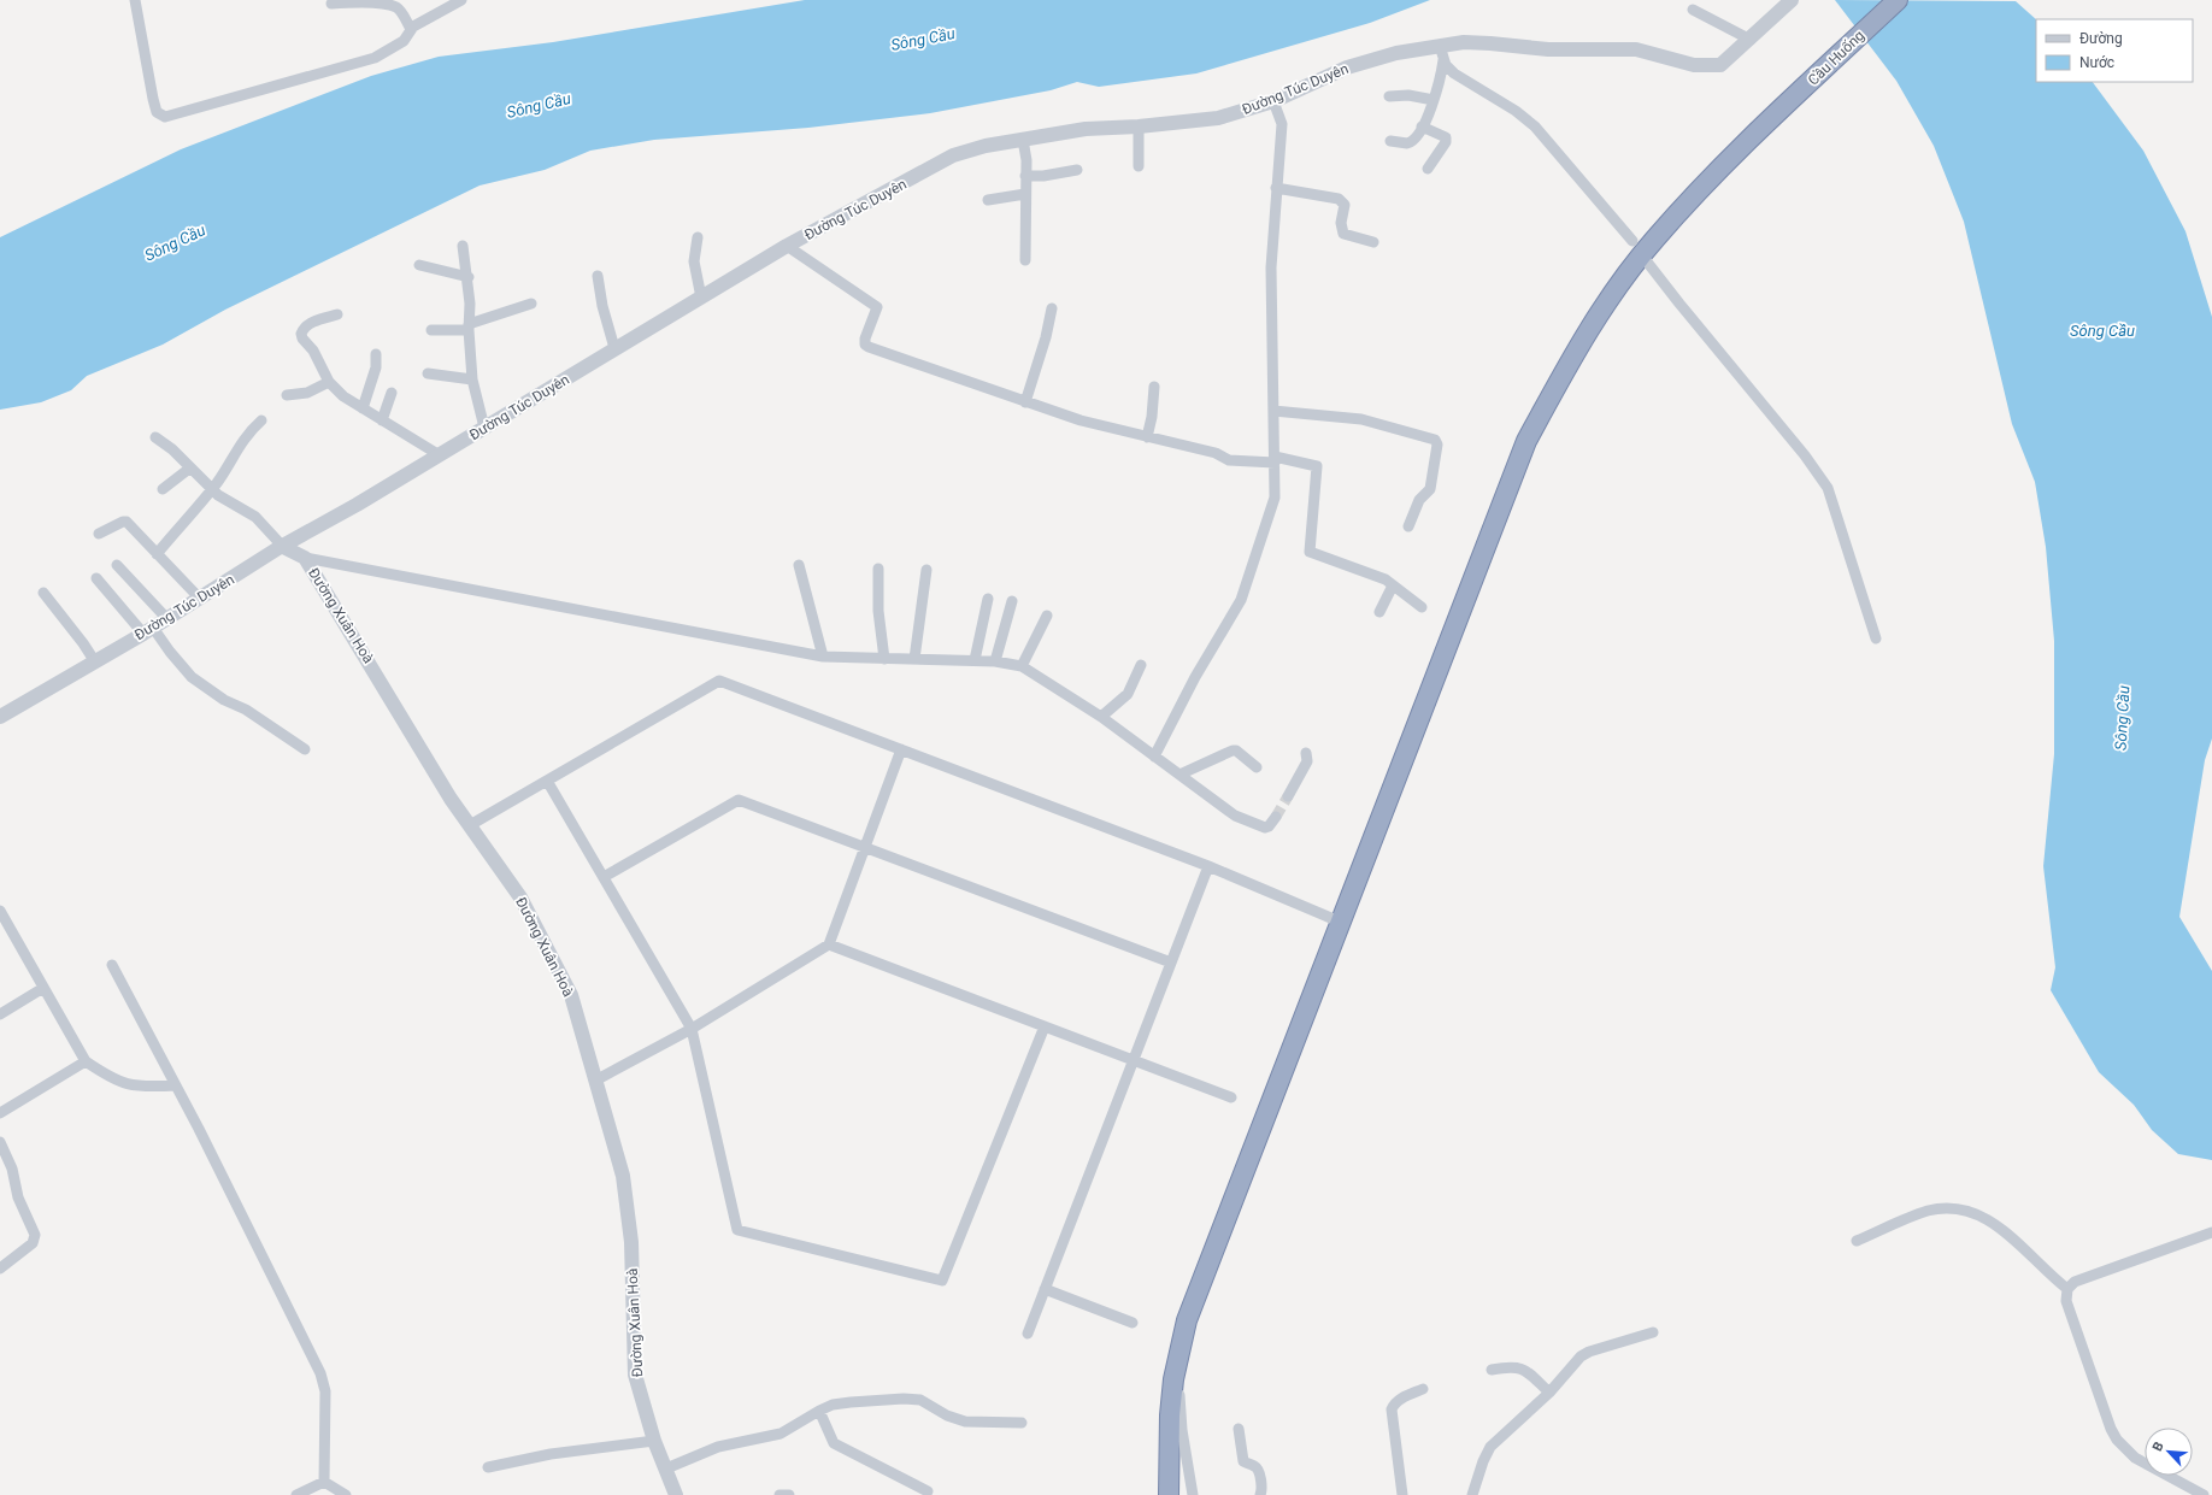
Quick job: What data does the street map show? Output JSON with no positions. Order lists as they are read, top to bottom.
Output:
{
  "streets": {
    "highway": ["Cầu Huống"],
    "street": ["Đường Túc Duyên", "Đường Xuân Hoà"]
  },
  "crossings": [
    ["Đường Túc Duyên", "Đường Xuân Hoà"]
  ],
  "water": ["Sông Cầu"],
  "legend": ["Đường", "Nước"],
  "north": "top left"
}
